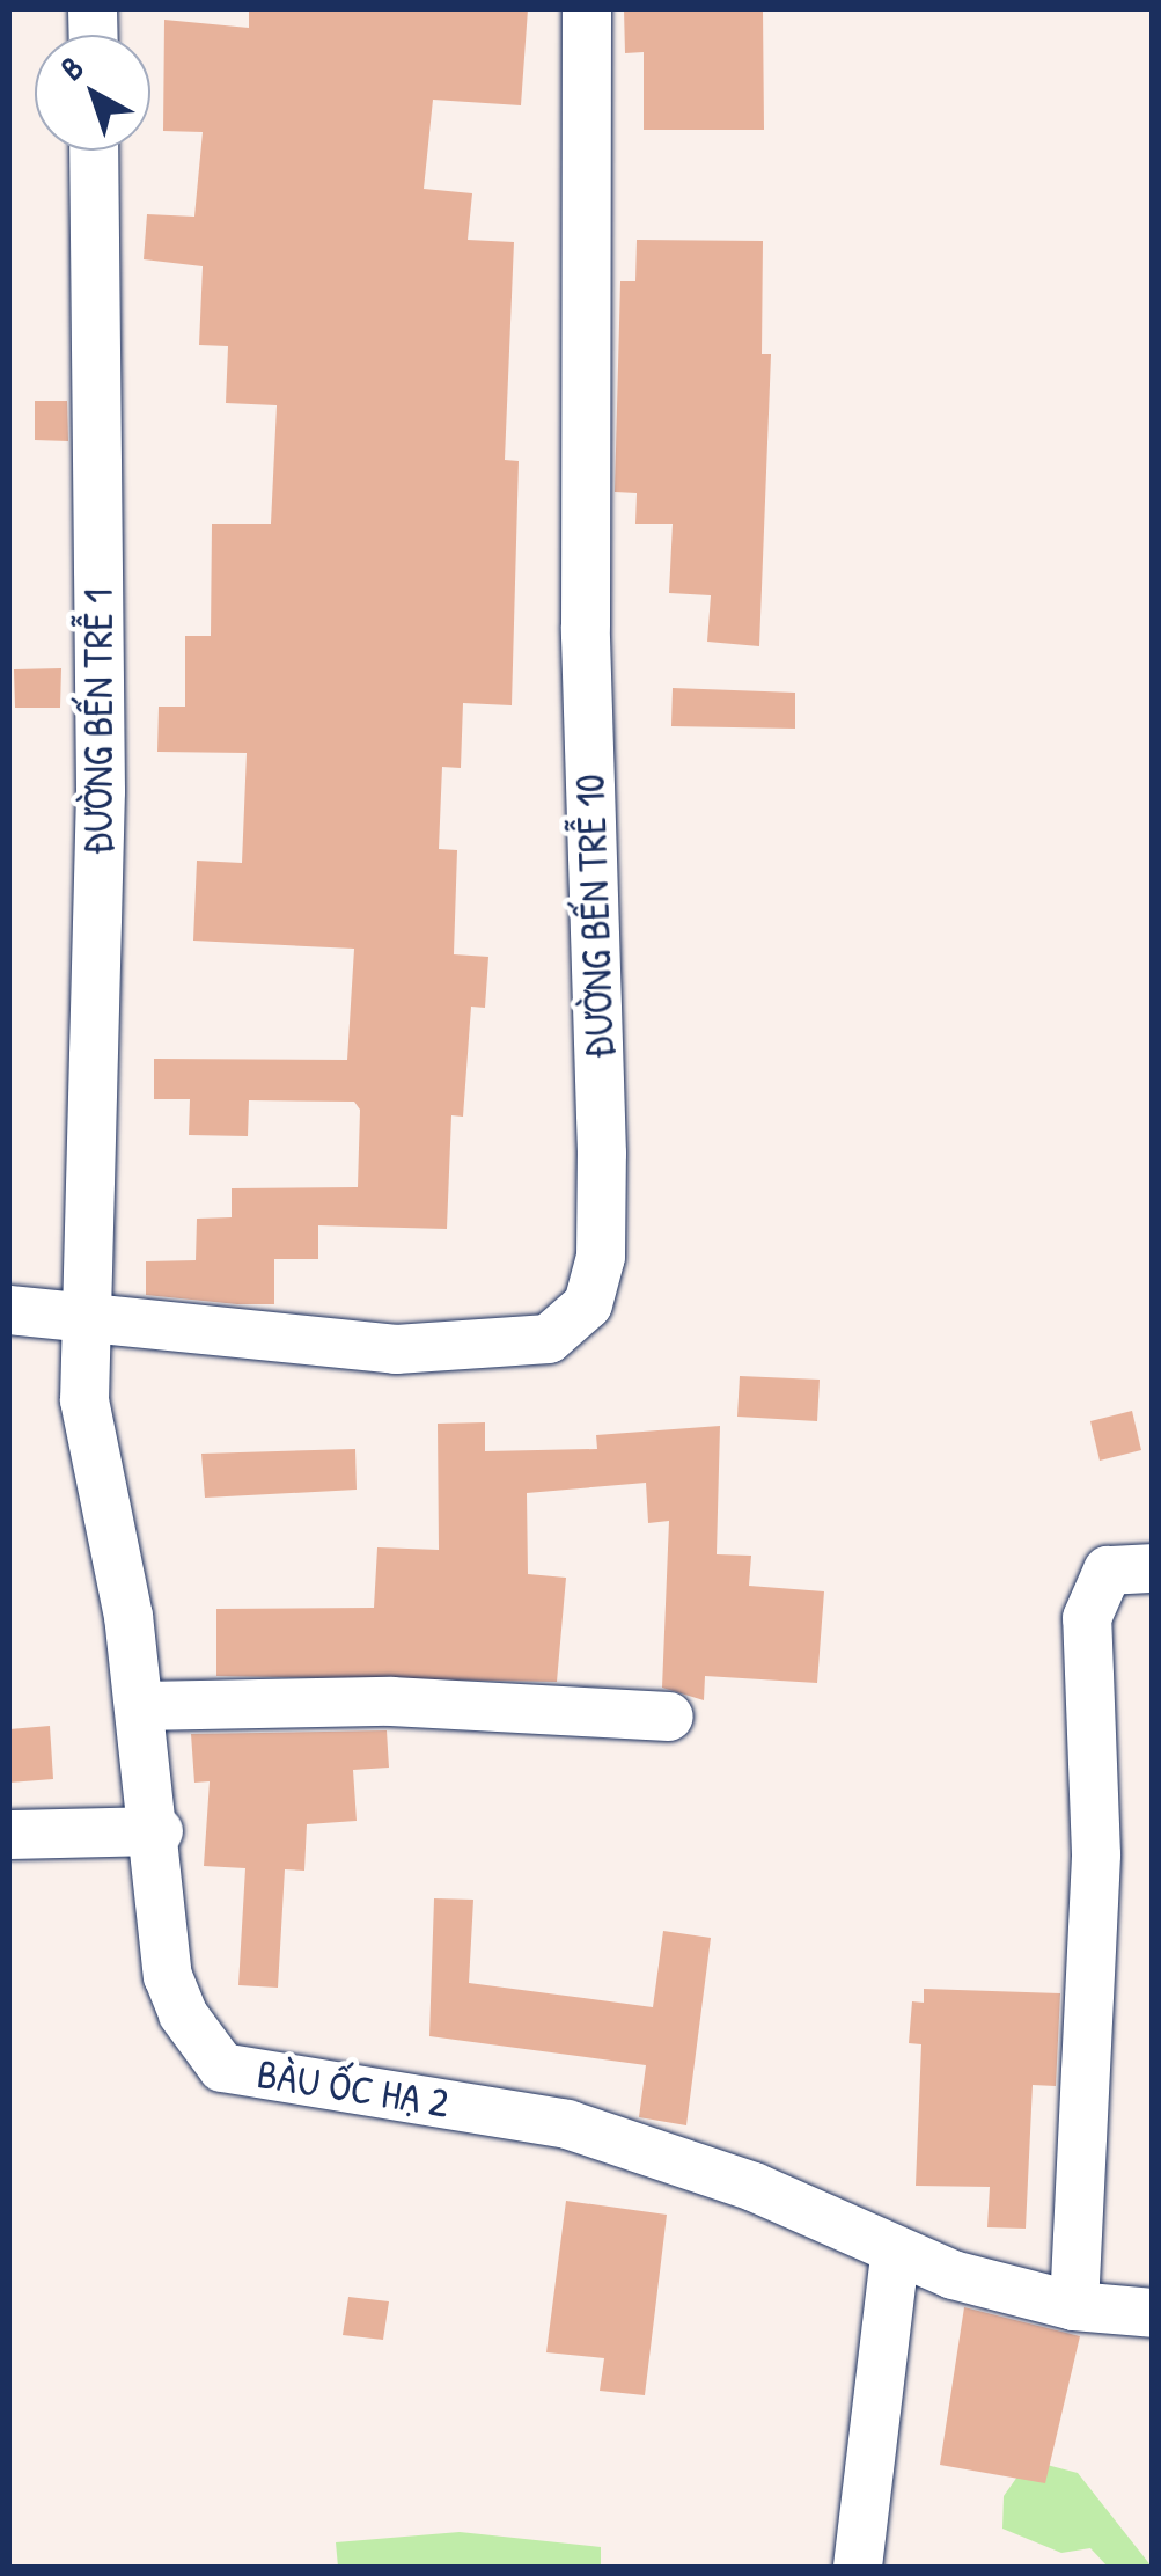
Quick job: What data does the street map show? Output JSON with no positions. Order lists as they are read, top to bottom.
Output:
{
  "streets": {
    "street": ["ĐƯỜNG BẾN TRỄ 1", "ĐƯỜNG BẾN TRỄ 10", "BÀU ỐC HẠ 2"]
  },
  "crossings": [
    ["ĐƯỜNG BẾN TRỄ 1", "ĐƯỜNG BẾN TRỄ 10"],
    ["ĐƯỜNG BẾN TRỄ 1", "BÀU ỐC HẠ 2"],
    ["ĐƯỜNG BẾN TRỄ 10", "BÀU ỐC HẠ 2"]
  ],
  "north": "top left"
}
